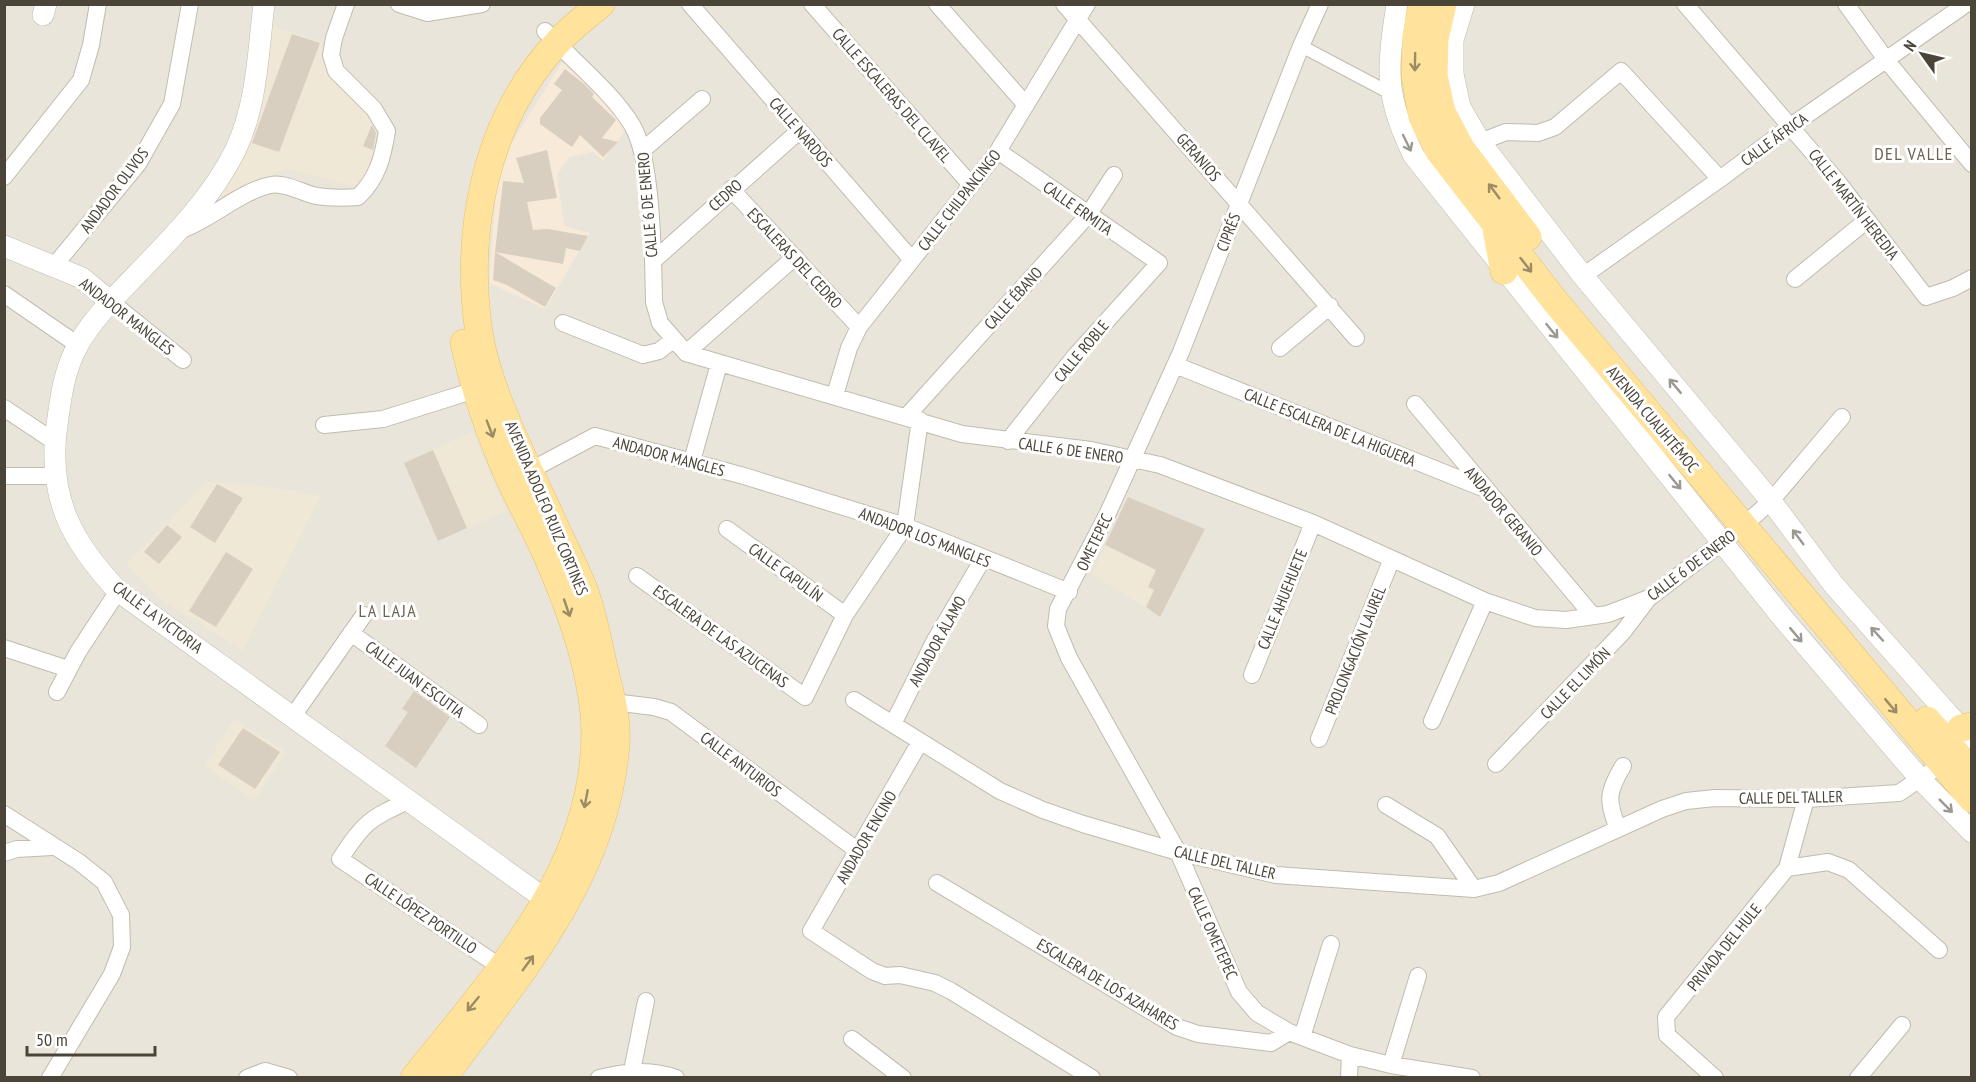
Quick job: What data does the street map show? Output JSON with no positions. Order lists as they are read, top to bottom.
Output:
{
  "streets": {
    "main road": ["AVENIDA CUAUHTÉMOC", "AVENIDA ADOLFO RUIZ CORTINES"],
    "street": [
      "CALLE ESCALERAS DEL CLAVEL",
      "CALLE NARDOS",
      "CALLE ÁFRICA",
      "GERANIOS",
      "ANDADOR OLIVOS",
      "CEDRO",
      "CALLE CHILPANCINGO",
      "CALLE MARTÍN HEREDIA",
      "CALLE 6 DE ENERO",
      "CALLE ERMITA",
      "CIPRÉS",
      "ESCALERAS DEL CEDRO",
      "CALLE ÉBANO",
      "ANDADOR MANGLES",
      "CALLE ROBLE",
      "CALLE ESCALERA DE LA HIGUERA",
      "ANDADOR GERANIO",
      "ANDADOR LOS MANGLES",
      "OMETEPEC",
      "CALLE CAPULÍN",
      "CALLE AHUEHUETE",
      "CALLE LA VICTORIA",
      "ESCALERA DE LAS AZUCENAS",
      "ANDADOR ÁLAMO",
      "PROLONGACIÓN LAUREL",
      "CALLE JUAN ESCUTIA",
      "CALLE EL LIMÓN",
      "CALLE ANTURIOS",
      "CALLE DEL TALLER",
      "ANDADOR ENCINO",
      "CALLE LÓPEZ PORTILLO",
      "CALLE OMETEPEC",
      "PRIVADA DEL HULE",
      "ESCALERA DE LOS AZAHARES"
    ]
  },
  "crossings": [
    ["CALLE ESCALERAS DEL CLAVEL", "CALLE CHILPANCINGO"],
    ["CALLE NARDOS", "CEDRO"],
    ["CALLE NARDOS", "CALLE CHILPANCINGO"],
    ["CALLE ÁFRICA", "CALLE MARTÍN HEREDIA"],
    ["GERANIOS", "CALLE CHILPANCINGO"],
    ["GERANIOS", "CIPRÉS"],
    ["ANDADOR OLIVOS", "ANDADOR MANGLES"],
    ["CEDRO", "CALLE 6 DE ENERO"],
    ["CEDRO", "ESCALERAS DEL CEDRO"],
    ["CALLE CHILPANCINGO", "CALLE 6 DE ENERO"],
    ["CALLE CHILPANCINGO", "CALLE ERMITA"],
    ["CALLE CHILPANCINGO", "ESCALERAS DEL CEDRO"],
    ["CALLE 6 DE ENERO", "CIPRÉS"],
    ["CALLE 6 DE ENERO", "CALLE ÉBANO"],
    ["CALLE 6 DE ENERO", "CALLE ROBLE"],
    ["CALLE 6 DE ENERO", "AVENIDA CUAUHTÉMOC"],
    ["CALLE 6 DE ENERO", "AVENIDA ADOLFO RUIZ CORTINES"],
    ["CALLE 6 DE ENERO", "ANDADOR GERANIO"],
    ["CALLE 6 DE ENERO", "OMETEPEC"],
    ["CALLE 6 DE ENERO", "CALLE AHUEHUETE"],
    ["CALLE 6 DE ENERO", "PROLONGACIÓN LAUREL"],
    ["CALLE 6 DE ENERO", "CALLE EL LIMÓN"],
    ["CALLE ERMITA", "CALLE ÉBANO"],
    ["CALLE ERMITA", "CALLE ROBLE"],
    ["CIPRÉS", "CALLE ESCALERA DE LA HIGUERA"],
    ["CIPRÉS", "OMETEPEC"],
    ["ANDADOR MANGLES", "AVENIDA ADOLFO RUIZ CORTINES"],
    ["ANDADOR MANGLES", "ANDADOR LOS MANGLES"],
    ["ANDADOR MANGLES", "CALLE LA VICTORIA"],
    ["AVENIDA CUAUHTÉMOC", "CALLE DEL TALLER"],
    ["CALLE ESCALERA DE LA HIGUERA", "ANDADOR GERANIO"],
    ["AVENIDA ADOLFO RUIZ CORTINES", "CALLE LA VICTORIA"],
    ["AVENIDA ADOLFO RUIZ CORTINES", "CALLE ANTURIOS"],
    ["AVENIDA ADOLFO RUIZ CORTINES", "CALLE LÓPEZ PORTILLO"],
    ["ANDADOR LOS MANGLES", "OMETEPEC"],
    ["ANDADOR LOS MANGLES", "ANDADOR ÁLAMO"],
    ["OMETEPEC", "CALLE OMETEPEC"],
    ["CALLE CAPULÍN", "ESCALERA DE LAS AZUCENAS"],
    ["CALLE LA VICTORIA", "CALLE LÓPEZ PORTILLO"],
    ["ANDADOR ÁLAMO", "CALLE DEL TALLER"],
    ["CALLE ANTURIOS", "ANDADOR ENCINO"],
    ["CALLE DEL TALLER", "ANDADOR ENCINO"],
    ["CALLE DEL TALLER", "CALLE OMETEPEC"],
    ["CALLE DEL TALLER", "PRIVADA DEL HULE"],
    ["CALLE OMETEPEC", "ESCALERA DE LOS AZAHARES"]
  ],
  "districts": ["DEL VALLE", "LA LAJA"],
  "scale_bar": "50 m",
  "north": "top left"
}
